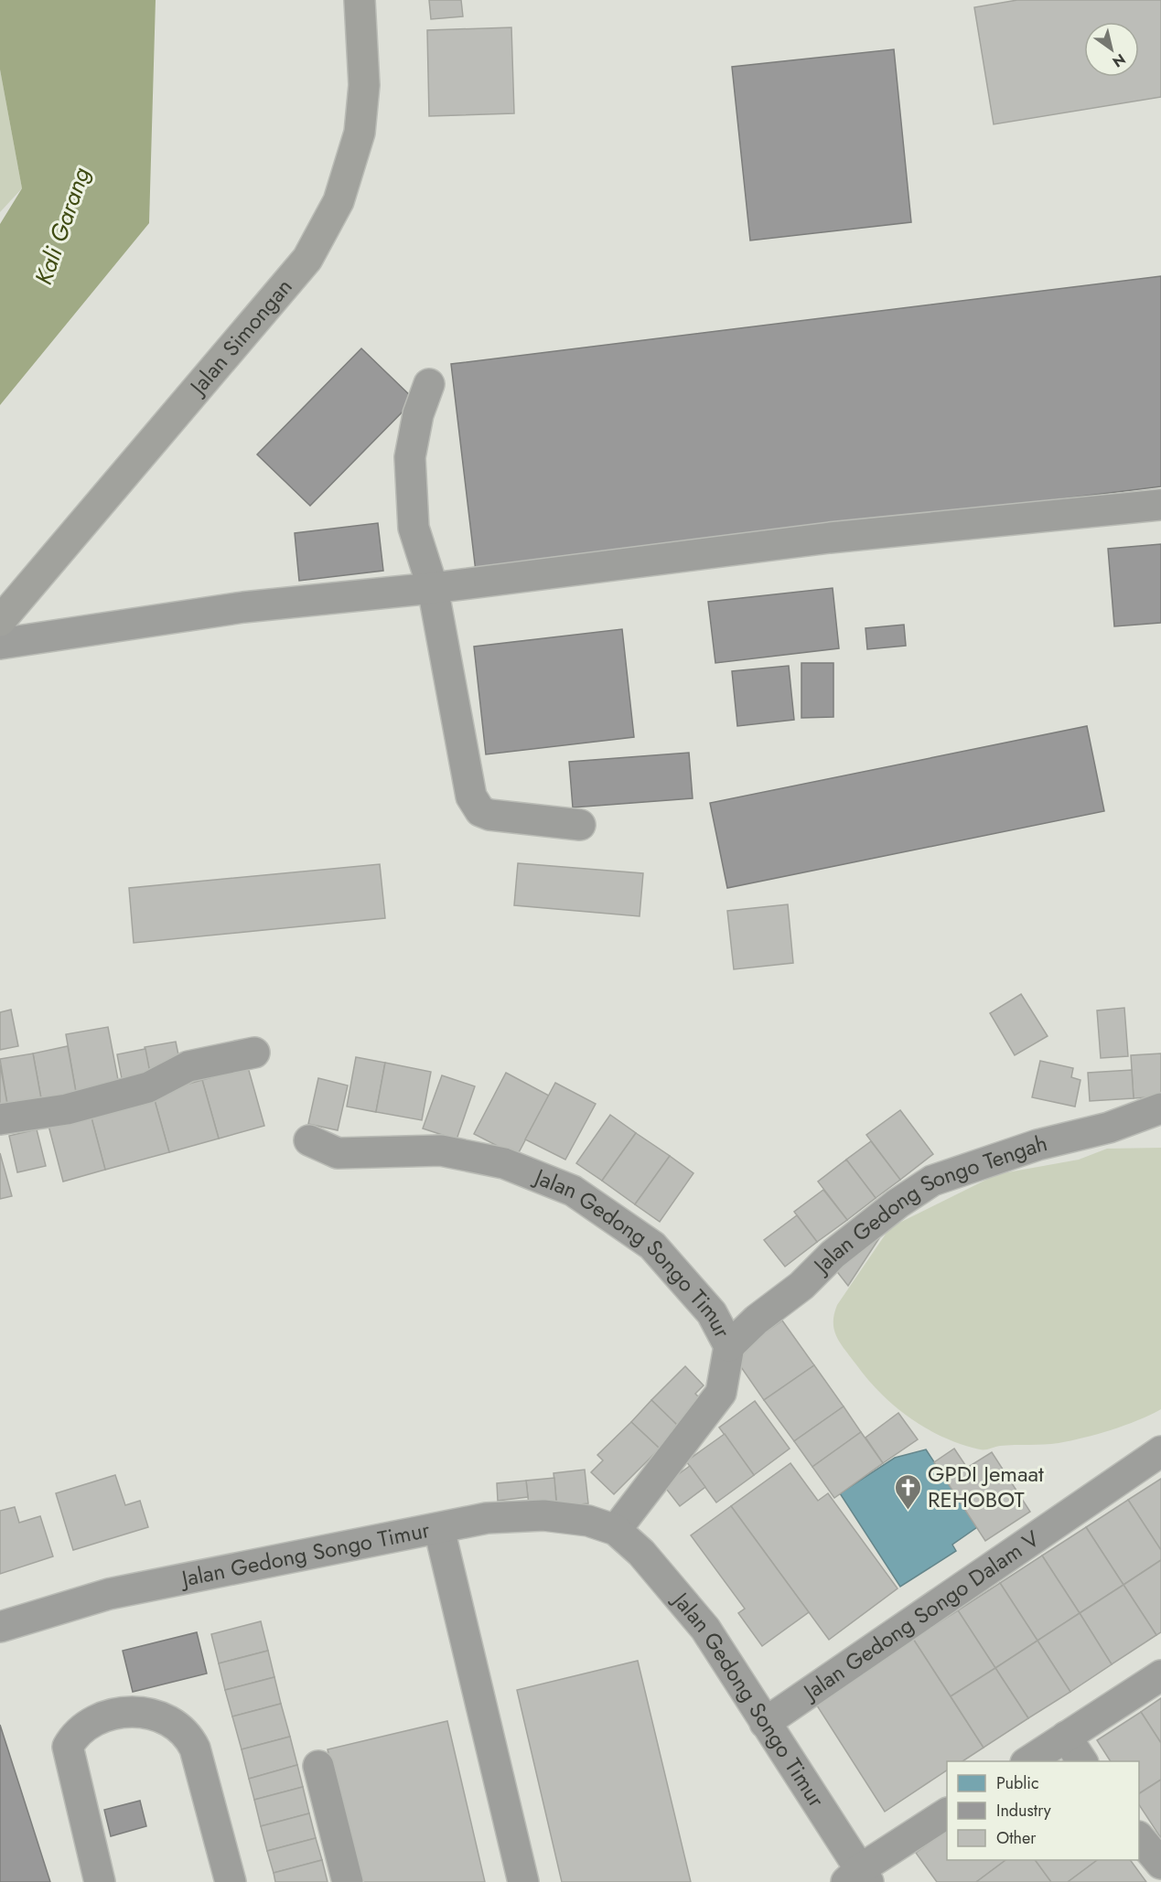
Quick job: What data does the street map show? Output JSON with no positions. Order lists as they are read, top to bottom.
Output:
{
  "streets": {
    "main road": ["Jalan Simongan"],
    "street": ["Jalan Gedong Songo Tengah", "Jalan Gedong Songo Timur", "Jalan Gedong Songo Dalam V"]
  },
  "crossings": [
    ["Jalan Gedong Songo Tengah", "Jalan Gedong Songo Timur"],
    ["Jalan Gedong Songo Timur", "Jalan Gedong Songo Dalam V"]
  ],
  "water": ["Kali Garang"],
  "places": {
    "church": ["GPDI Jemaat REHOBOT"]
  },
  "legend": ["Public", "Industry", "Other"],
  "north": "bottom right"
}
